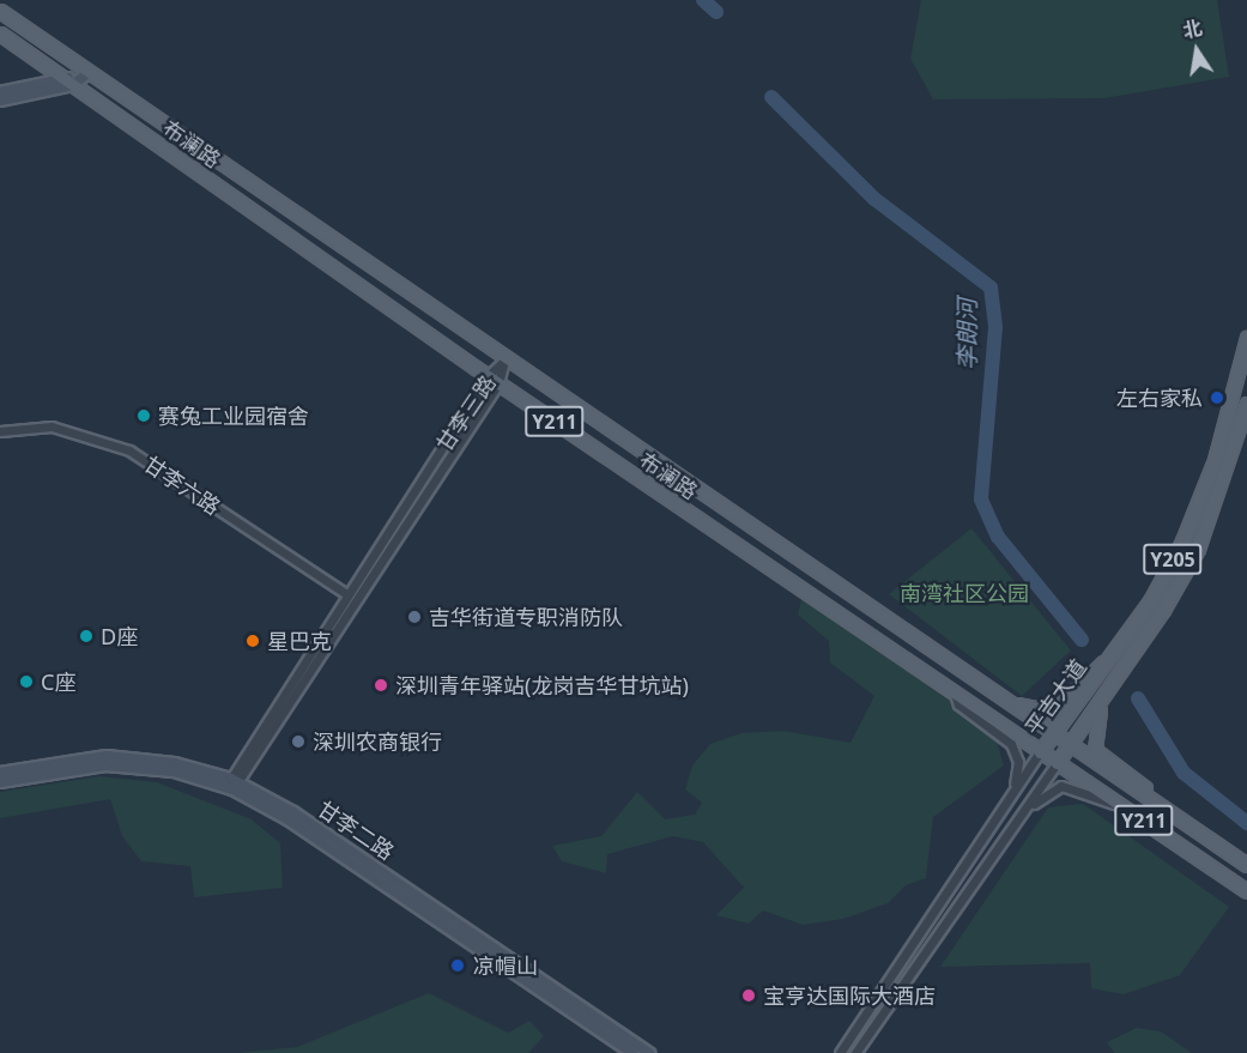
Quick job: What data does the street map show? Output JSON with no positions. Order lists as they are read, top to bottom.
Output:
{
  "streets": {
    "main road": [
      "布澜路",
      "Y211",
      "Y205",
      "平吉大道",
      "甘李二路"
    ],
    "street": ["甘李三路", "甘李六路"]
  },
  "crossings": [
    ["布澜路", "甘李三路"],
    ["布澜路", "平吉大道"],
    ["甘李三路", "甘李二路"]
  ],
  "water": ["李朗河"],
  "parks": ["南湾社区公园"],
  "places": [
    "左右家私",
    "赛兔工业园宿舍",
    "吉华街道专职消防队",
    "D座",
    "星巴克",
    "C座",
    "深圳青年驿站(龙岗吉华甘坑站)",
    "深圳农商银行",
    "凉帽山",
    "宝亨达国际大酒店"
  ],
  "north": "top"
}
